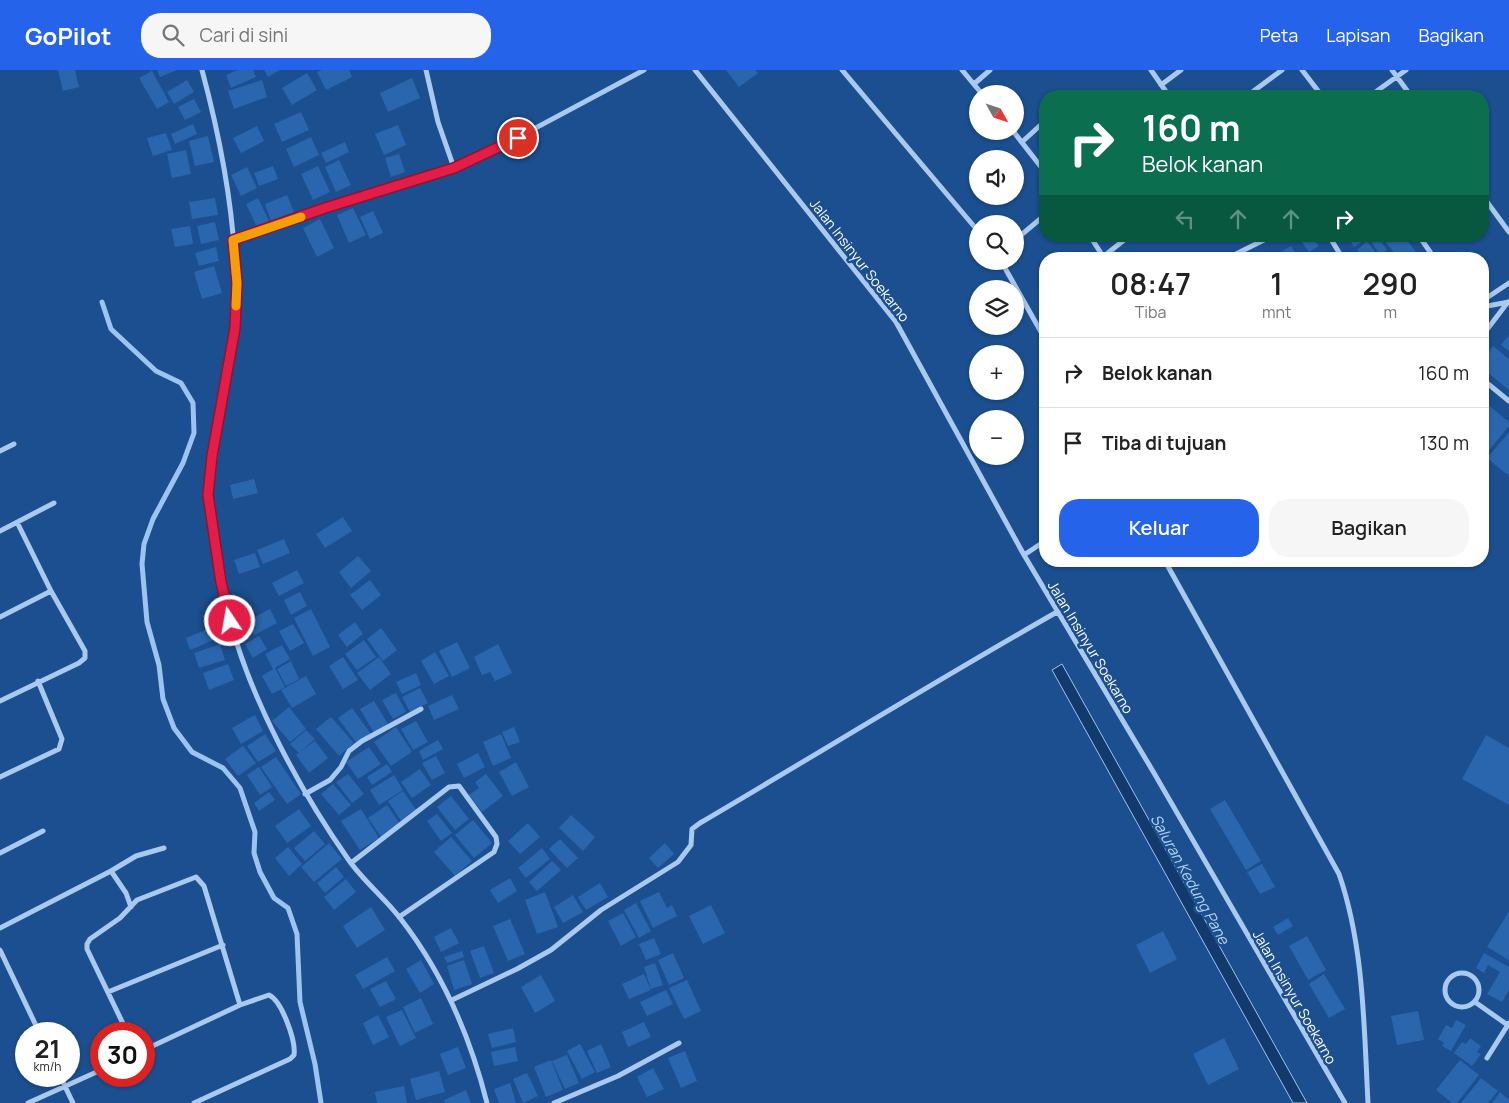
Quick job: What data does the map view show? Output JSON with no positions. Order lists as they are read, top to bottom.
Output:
{
  "streets": {
    "street": ["Jalan Insinyur Soekarno"]
  },
  "water": ["Saluran Kedung Pane"],
  "north": "bottom right",
  "page": {
    "header": "GoPilot",
    "search": "Cari di sini",
    "nav": ["Peta", "Lapisan", "Bagikan"],
    "map_buttons": ["+", "−"],
    "turn": ["160 m", "Belok kanan"],
    "eta": [
      "08:47",
      "Tiba",
      "1",
      "mnt",
      "290",
      "m"
    ],
    "list": [
      {
        "name": "Belok kanan",
        "value": "160 m"
      },
      {
        "name": "Tiba di tujuan",
        "value": "130 m"
      }
    ],
    "buttons": ["Keluar", "Bagikan"],
    "speed": "21 km/h",
    "limit": "30"
  }
}
